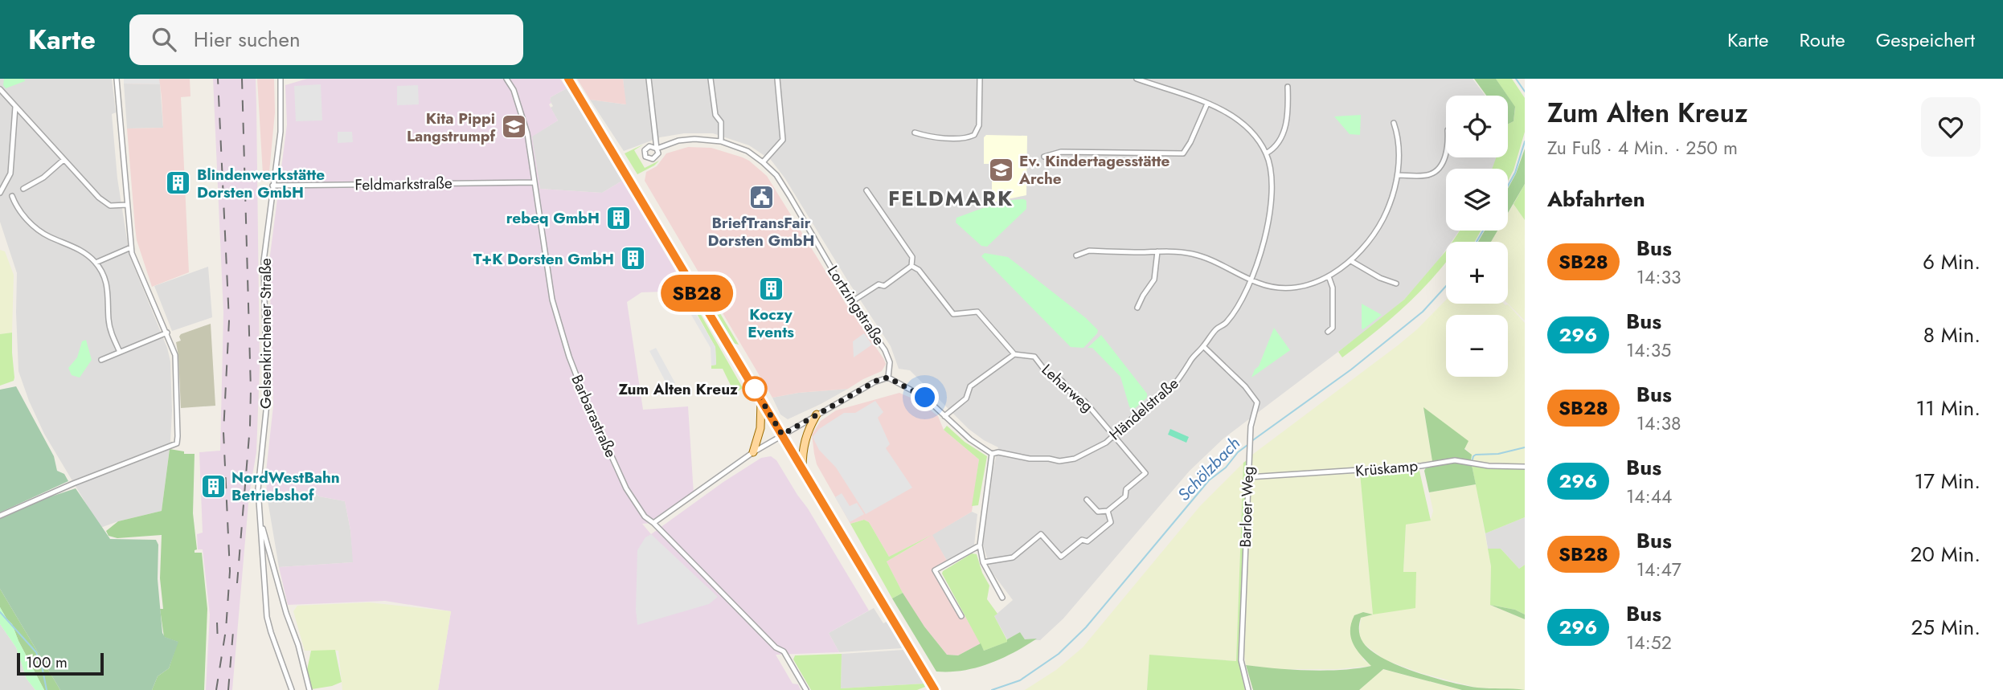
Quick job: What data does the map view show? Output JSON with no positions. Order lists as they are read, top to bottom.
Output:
{
  "streets": {
    "street": [
      "Feldmarkstraße",
      "Lortzingstraße",
      "Gelsenkirchener Straße",
      "Leharweg",
      "Händelstraße",
      "Barbarastraße",
      "Krüskamp",
      "Barloer Weg"
    ]
  },
  "crossings": [
    ["Feldmarkstraße", "Gelsenkirchener Straße"],
    ["Feldmarkstraße", "Barbarastraße"],
    ["Lortzingstraße", "Händelstraße"],
    ["Leharweg", "Händelstraße"],
    ["Händelstraße", "Barloer Weg"],
    ["Krüskamp", "Barloer Weg"]
  ],
  "districts": ["FELDMARK"],
  "water": ["Schölzbach"],
  "places": {
    "school or university": ["Kita Pippi Langstrumpf", "Ev. Kindertagesstätte Arche"],
    "building": [
      "Blindenwerkstätte Dorsten GmbH",
      "rebeq GmbH",
      "T+K Dorsten GmbH",
      "Koczy Events",
      "NordWestBahn Betriebshof"
    ],
    "public building": ["BriefTransFair Dorsten GmbH"],
    "other": ["Zum Alten Kreuz"]
  },
  "lines": ["bus line SB28"],
  "scale_bar": "100 m",
  "page": {
    "header": "Karte",
    "search": "Hier suchen",
    "nav": ["Karte", "Route", "Gespeichert"],
    "on_map": "SB28",
    "heading": [
      ["Zum Alten Kreuz", "Zu Fuß · 4 Min. · 250 m"],
      "Abfahrten"
    ],
    "map_buttons": ["+", "−"],
    "list": [
      {
        "mark": "SB28",
        "name": "Bus",
        "note": "14:33",
        "value": "6 Min."
      },
      {
        "mark": "296",
        "name": "Bus",
        "note": "14:35",
        "value": "8 Min."
      },
      {
        "mark": "SB28",
        "name": "Bus",
        "note": "14:38",
        "value": "11 Min."
      },
      {
        "mark": "296",
        "name": "Bus",
        "note": "14:44",
        "value": "17 Min."
      },
      {
        "mark": "SB28",
        "name": "Bus",
        "note": "14:47",
        "value": "20 Min."
      },
      {
        "mark": "296",
        "name": "Bus",
        "note": "14:52",
        "value": "25 Min."
      }
    ],
    "scale": "100 m"
  }
}
